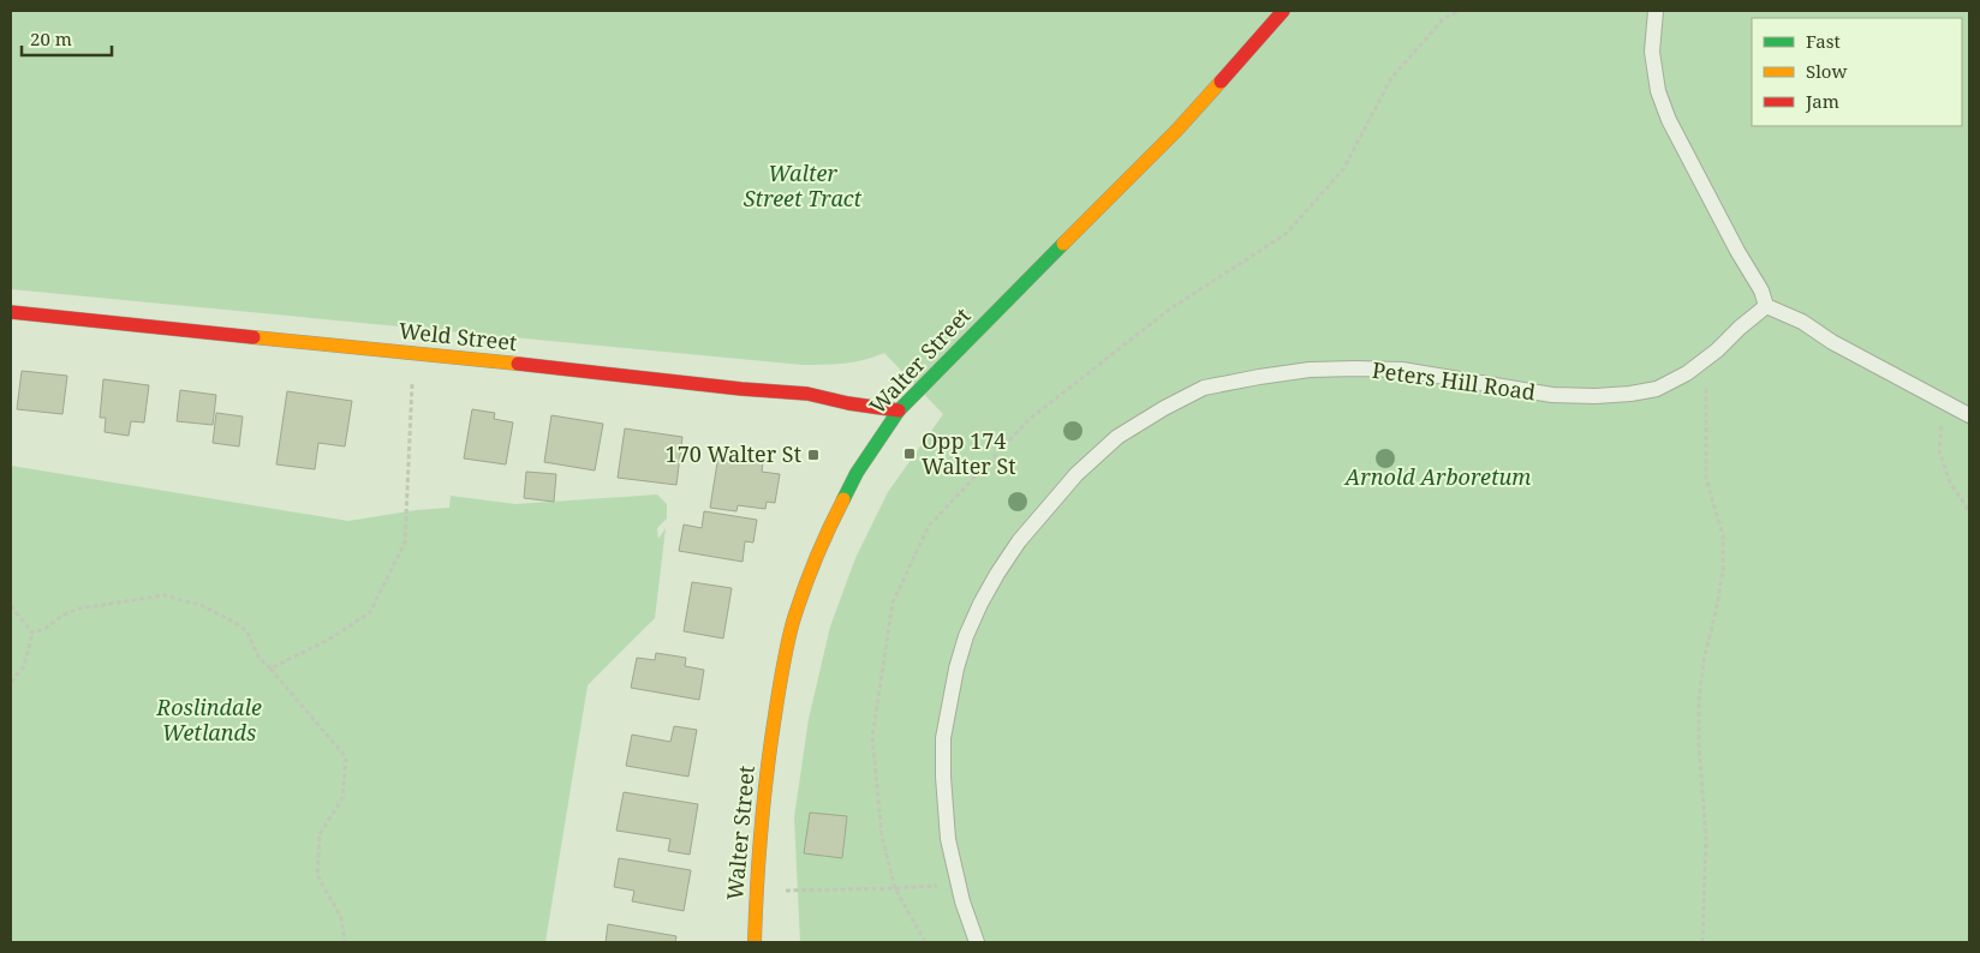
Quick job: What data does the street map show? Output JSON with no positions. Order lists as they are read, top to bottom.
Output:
{
  "streets": {
    "street": ["Weld Street", "Walter Street"],
    "lane": ["Peters Hill Road"]
  },
  "crossings": [
    ["Weld Street", "Walter Street"]
  ],
  "parks": ["Walter Street Tract", "Arnold Arboretum", "Roslindale Wetlands"],
  "places": {
    "transit": ["Opp 174 Walter St", "170 Walter St"]
  },
  "legend": ["Fast", "Slow", "Jam"],
  "scale_bar": "20 m"
}
